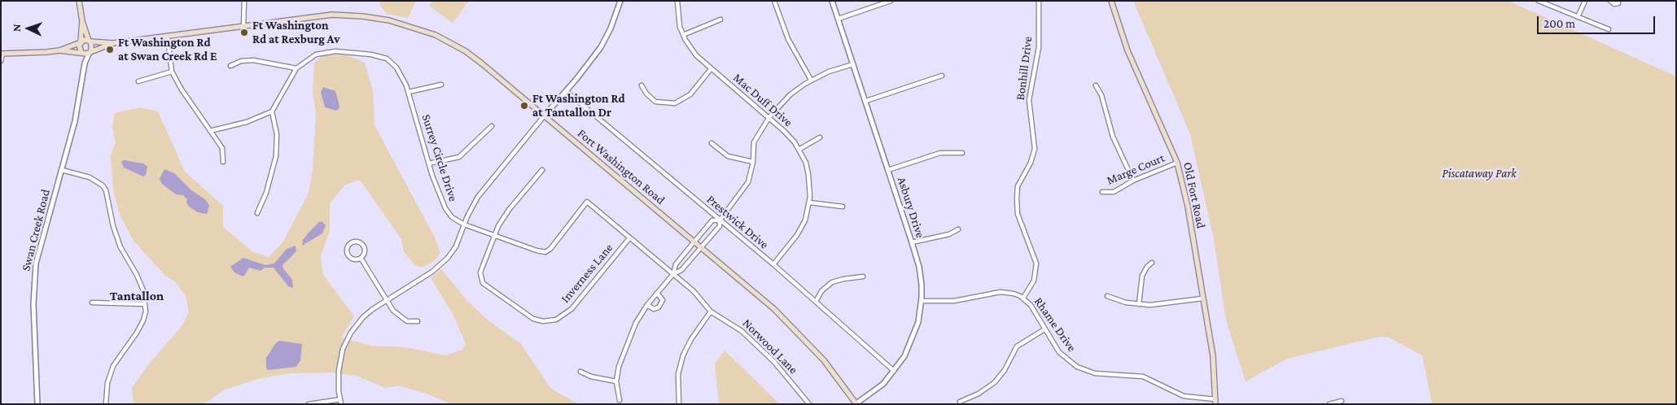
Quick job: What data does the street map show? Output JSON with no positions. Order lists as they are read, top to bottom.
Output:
{
  "streets": {
    "main road": ["Fort Washington Road", "Old Fort Road"],
    "street": [
      "Bonhill Drive",
      "Mac Duff Drive",
      "Surrey Circle Drive",
      "Marge Court",
      "Asbury Drive",
      "Prestwick Drive",
      "Swan Creek Road",
      "Inverness Lane",
      "Rhame Drive",
      "Norwood Lane"
    ]
  },
  "crossings": [
    ["Bonhill Drive", "Rhame Drive"],
    ["Mac Duff Drive", "Prestwick Drive"],
    ["Surrey Circle Drive", "Inverness Lane"],
    ["Surrey Circle Drive", "Norwood Lane"],
    ["Fort Washington Road", "Asbury Drive"],
    ["Fort Washington Road", "Swan Creek Road"],
    ["Marge Court", "Old Fort Road"],
    ["Old Fort Road", "Rhame Drive"],
    ["Asbury Drive", "Prestwick Drive"],
    ["Asbury Drive", "Rhame Drive"]
  ],
  "districts": ["Tantallon"],
  "parks": ["Piscataway Park"],
  "places": ["Ft Washington Rd at Rexburg Av", "Ft Washington Rd at Swan Creek Rd E", "Ft Washington Rd at Tantallon Dr"],
  "scale_bar": "200 m",
  "north": "left"
}
